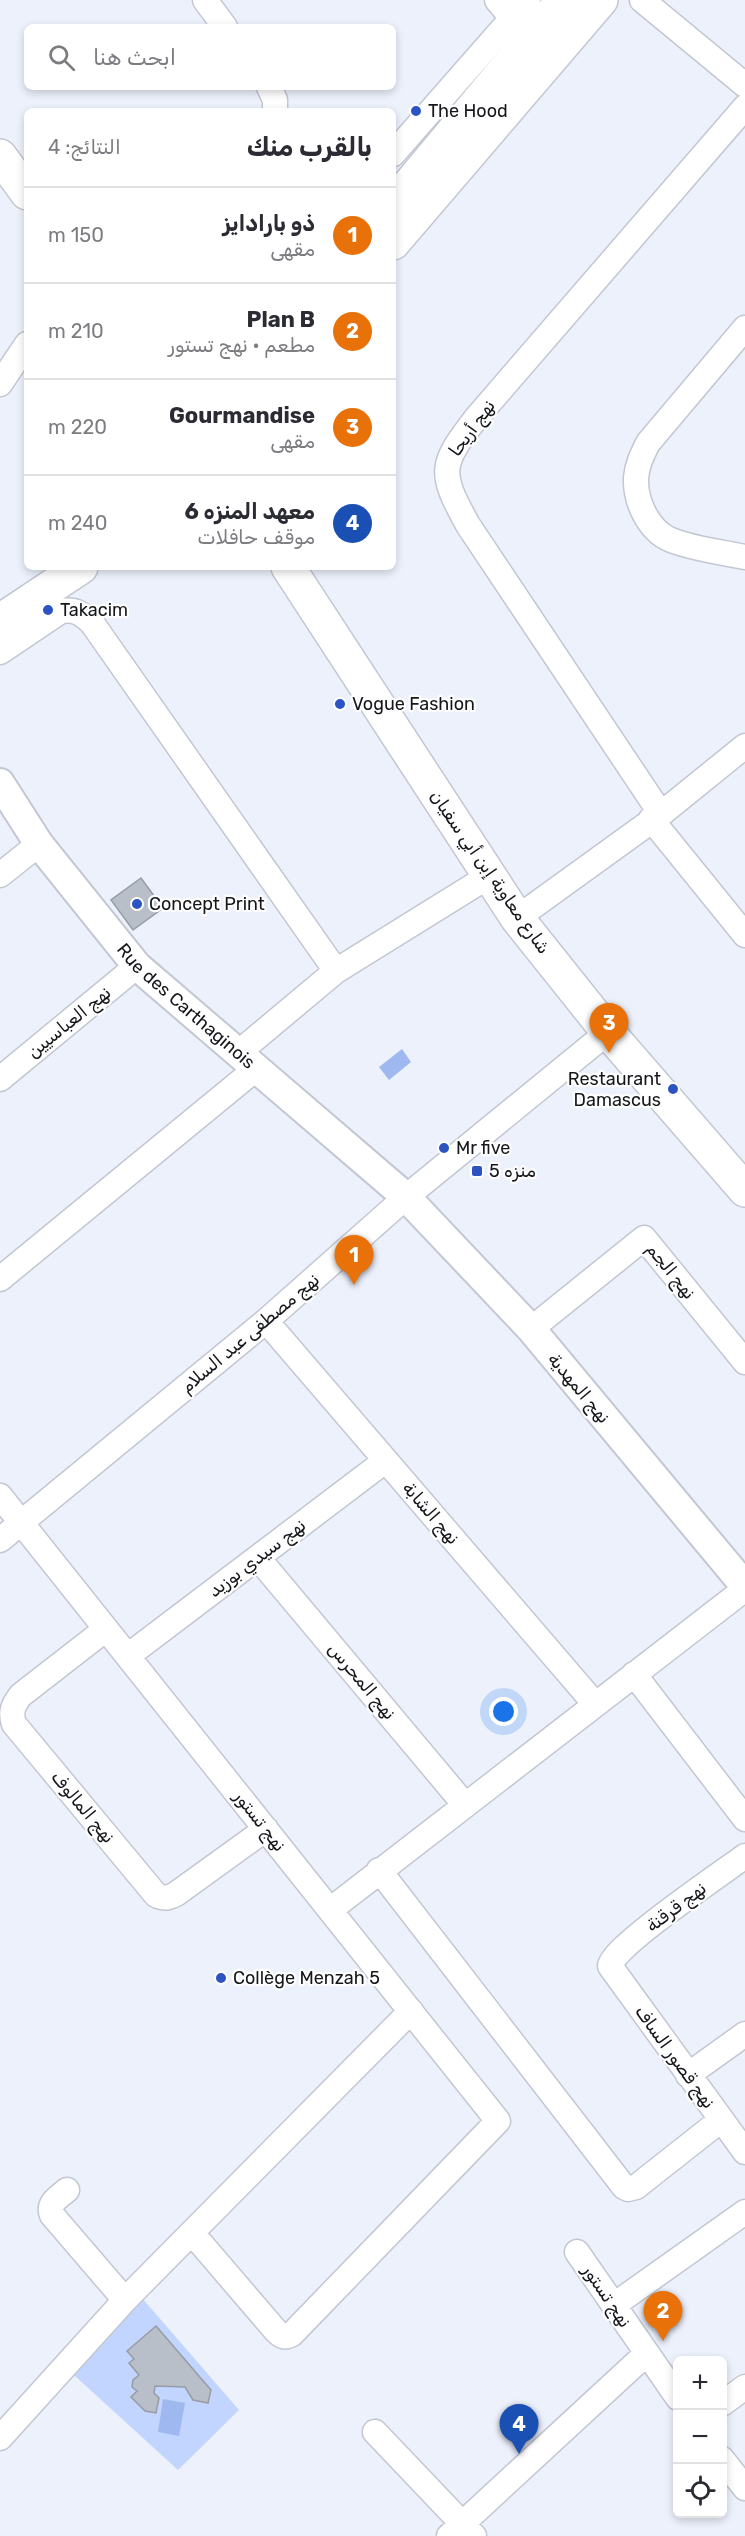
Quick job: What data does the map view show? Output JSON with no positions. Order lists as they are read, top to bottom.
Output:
{
  "streets": {
    "main road": ["شارع معاوية إبن أبي سفيان"],
    "street": [
      "نهج أريحا",
      "Rue des Carthaginois",
      "نهج العباسيين",
      "نهج الجم",
      "نهج مصطفى عبد السلام",
      "نهج المهدية",
      "نهج الشابة",
      "نهج سيدي بوزيد",
      "نهج المحرس",
      "نهج المالوف",
      "نهج تستور",
      "نهج قرقنة",
      "نهج قصور الساف"
    ]
  },
  "crossings": [
    ["شارع معاوية إبن أبي سفيان", "نهج مصطفى عبد السلام"],
    ["Rue des Carthaginois", "نهج العباسيين"],
    ["Rue des Carthaginois", "نهج مصطفى عبد السلام"],
    ["Rue des Carthaginois", "نهج المهدية"],
    ["نهج الجم", "نهج المهدية"],
    ["نهج مصطفى عبد السلام", "نهج المهدية"],
    ["نهج مصطفى عبد السلام", "نهج الشابة"],
    ["نهج مصطفى عبد السلام", "نهج تستور"],
    ["نهج الشابة", "نهج سيدي بوزيد"],
    ["نهج سيدي بوزيد", "نهج المحرس"],
    ["نهج سيدي بوزيد", "نهج تستور"],
    ["نهج المالوف", "نهج تستور"],
    ["نهج قرقنة", "نهج قصور الساف"]
  ],
  "places": {
    "other": [
      "The Hood",
      "Takacim",
      "Vogue Fashion",
      "Concept Print",
      "Restaurant Damascus",
      "Mr five",
      "Collège Menzah 5"
    ],
    "transit": ["منزه 5"]
  },
  "page": {
    "search": "ابحث هنا",
    "heading": ["بالقرب منك", "النتائج: 4"],
    "list": [
      {
        "mark": "1",
        "name": "ذو بارادايز",
        "note": "مقهى",
        "value": "150 m"
      },
      {
        "mark": "2",
        "name": "Plan B",
        "note": "مطعم · نهج تستور",
        "value": "210 m"
      },
      {
        "mark": "3",
        "name": "Gourmandise",
        "note": "مقهى",
        "value": "220 m"
      },
      {
        "mark": "4",
        "name": "معهد المنزه 6",
        "note": "موقف حافلات",
        "value": "240 m"
      }
    ],
    "pins": [
      "3",
      "1",
      "2",
      "4"
    ],
    "map_buttons": ["+", "−"]
  }
}
